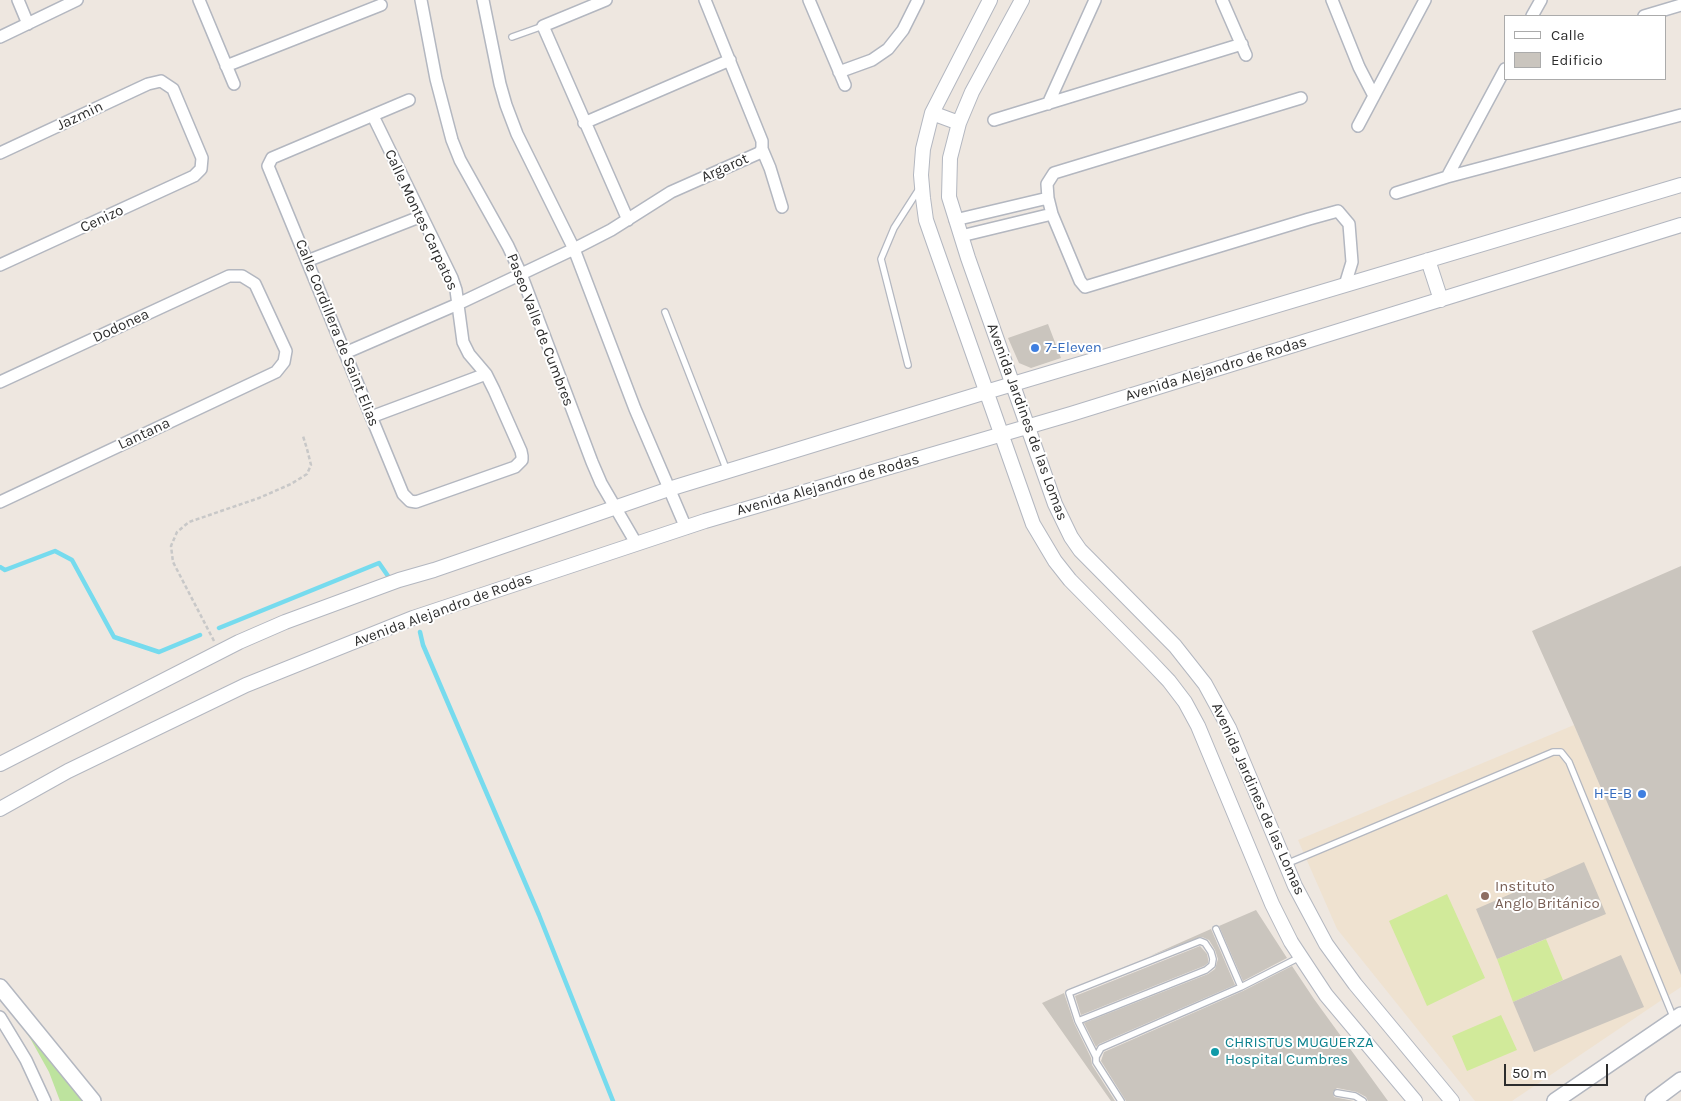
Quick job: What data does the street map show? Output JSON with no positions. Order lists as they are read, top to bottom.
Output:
{
  "streets": {
    "street": [
      "Jazmin",
      "Argarot",
      "Cenizo",
      "Calle Montes Carpatos",
      "Dodonea",
      "Paseo Valle de Cumbres",
      "Calle Cordillera de Saint Elias",
      "Avenida Alejandro de Rodas",
      "Avenida Jardines de las Lomas",
      "Lantana"
    ]
  },
  "crossings": [
    ["Jazmin", "Cenizo"],
    ["Argarot", "Calle Montes Carpatos"],
    ["Argarot", "Paseo Valle de Cumbres"],
    ["Argarot", "Calle Cordillera de Saint Elias"],
    ["Calle Montes Carpatos", "Calle Cordillera de Saint Elias"],
    ["Dodonea", "Lantana"],
    ["Paseo Valle de Cumbres", "Avenida Alejandro de Rodas"],
    ["Avenida Alejandro de Rodas", "Avenida Jardines de las Lomas"]
  ],
  "places": [
    "7-Eleven",
    "H-E-B",
    "Instituto Anglo Británico",
    "CHRISTUS MUGUERZA Hospital Cumbres"
  ],
  "legend": ["Calle", "Edificio"],
  "scale_bar": "50 m"
}
